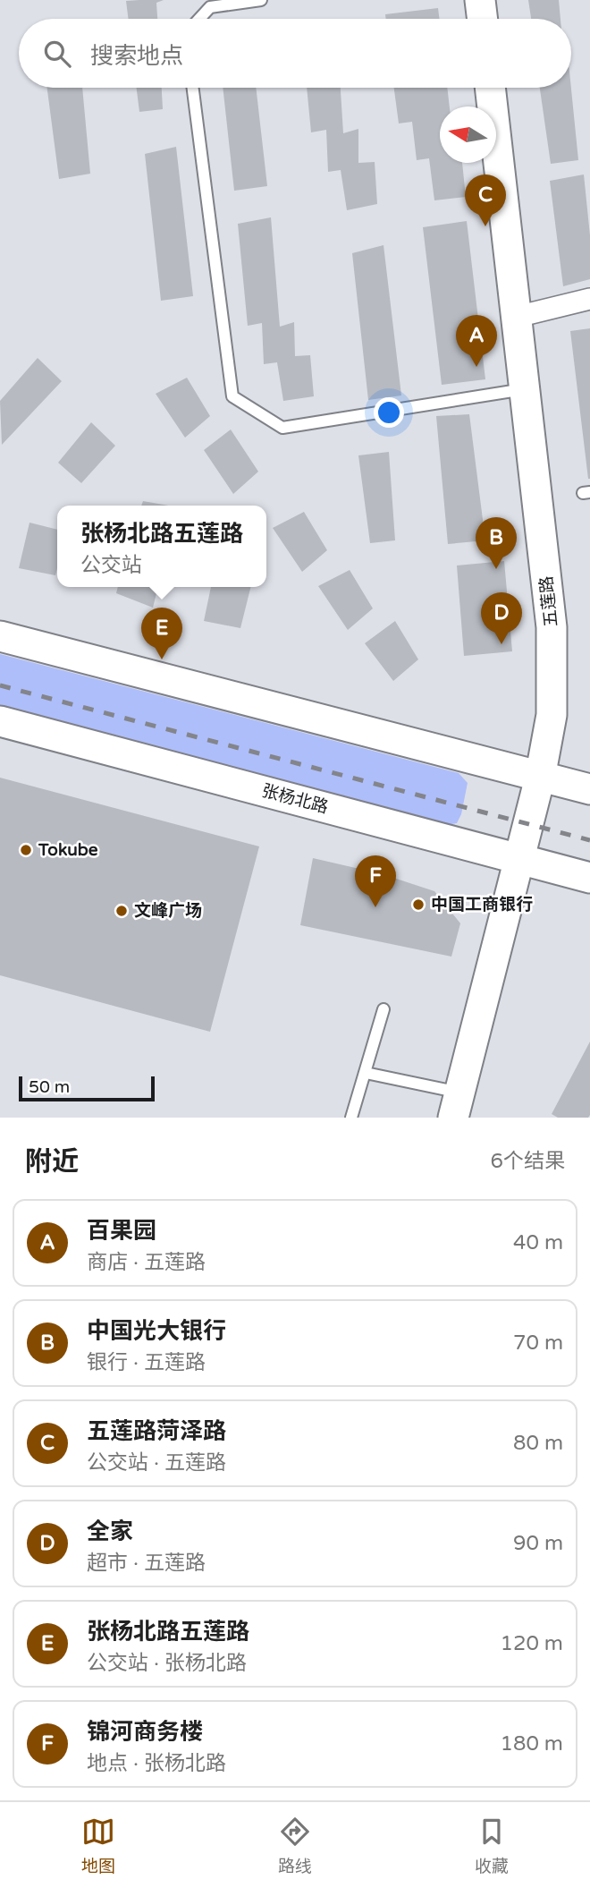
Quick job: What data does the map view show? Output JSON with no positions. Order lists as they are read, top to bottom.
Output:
{
  "streets": {
    "main road": ["五莲路", "张杨北路"]
  },
  "crossings": [
    ["五莲路", "张杨北路"]
  ],
  "places": ["Tokube", "中国工商银行", "文峰广场"],
  "scale_bar": "50 m",
  "north": "left",
  "page": {
    "search": "搜索地点",
    "pins": [
      "C",
      "A",
      "B",
      "D",
      "E",
      "F"
    ],
    "popup": ["张杨北路五莲路", "公交站"],
    "scale": "50 m",
    "heading": ["附近", "6个结果"],
    "list": [
      {
        "mark": "A",
        "name": "百果园",
        "note": "商店 · 五莲路",
        "value": "40 m"
      },
      {
        "mark": "B",
        "name": "中国光大银行",
        "note": "银行 · 五莲路",
        "value": "70 m"
      },
      {
        "mark": "C",
        "name": "五莲路菏泽路",
        "note": "公交站 · 五莲路",
        "value": "80 m"
      },
      {
        "mark": "D",
        "name": "全家",
        "note": "超市 · 五莲路",
        "value": "90 m"
      },
      {
        "mark": "E",
        "name": "张杨北路五莲路",
        "note": "公交站 · 张杨北路",
        "value": "120 m"
      },
      {
        "mark": "F",
        "name": "锦河商务楼",
        "note": "地点 · 张杨北路",
        "value": "180 m"
      }
    ],
    "nav": ["地图", "路线", "收藏"]
  }
}
